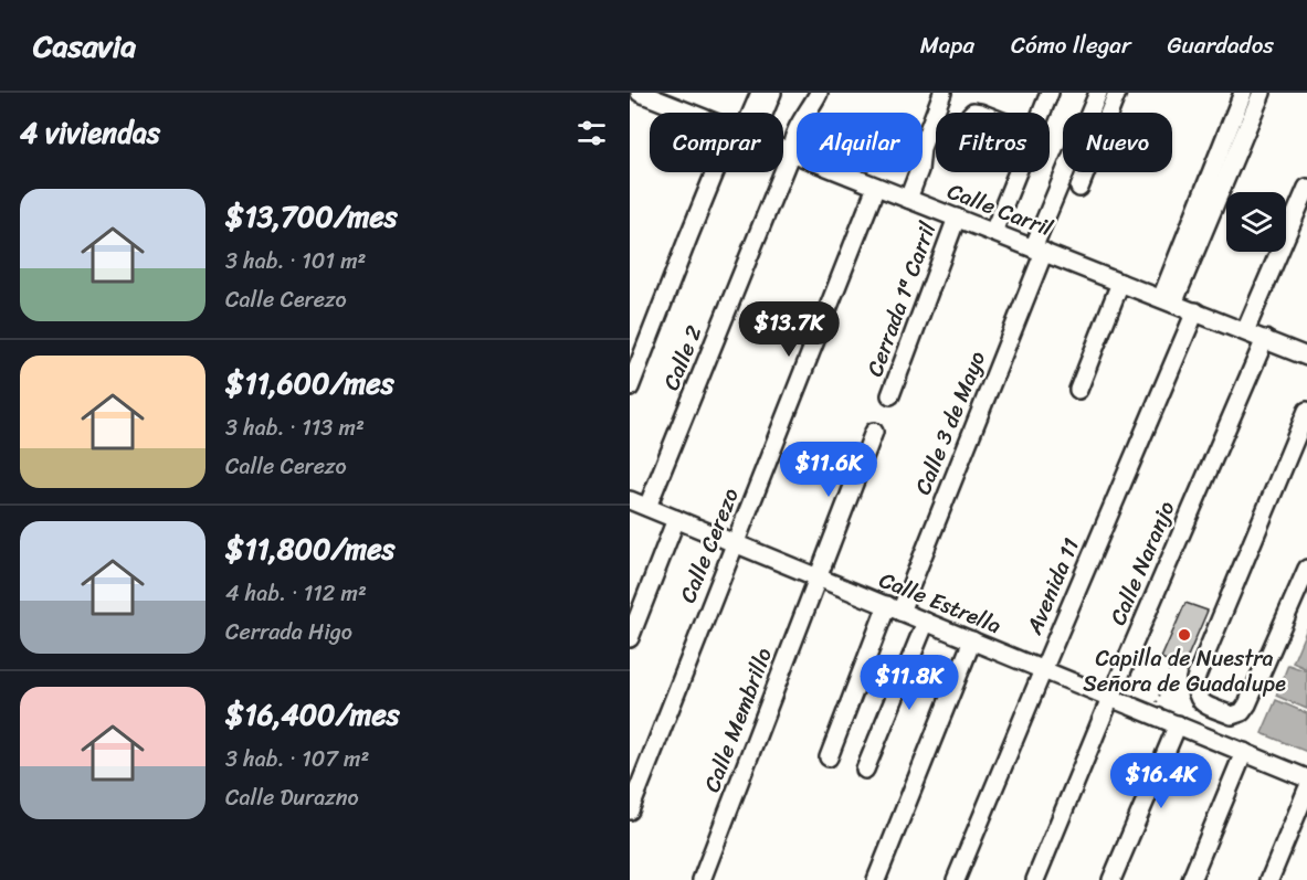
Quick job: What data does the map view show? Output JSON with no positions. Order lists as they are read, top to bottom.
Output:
{
  "streets": {
    "street": [
      "Calle Carril",
      "Cerrada 1ª Carril",
      "Calle 2",
      "Calle 3 de Mayo",
      "Calle Cerezo",
      "Calle Naranjo",
      "Avenida 11",
      "Calle Estrella",
      "Calle Membrillo"
    ]
  },
  "crossings": [
    ["Calle Carril", "Cerrada 1ª Carril"],
    ["Calle Carril", "Calle 2"],
    ["Calle Carril", "Calle 3 de Mayo"],
    ["Calle Carril", "Calle Cerezo"],
    ["Calle Carril", "Calle Naranjo"],
    ["Calle Carril", "Avenida 11"],
    ["Calle 2", "Calle Estrella"],
    ["Calle 3 de Mayo", "Calle Estrella"],
    ["Calle Cerezo", "Calle Estrella"],
    ["Calle Naranjo", "Calle Estrella"],
    ["Avenida 11", "Calle Estrella"],
    ["Calle Estrella", "Calle Membrillo"]
  ],
  "places": ["Capilla de Nuestra Señora de Guadalupe"],
  "page": {
    "header": "Casavia",
    "nav": ["Mapa", "Cómo llegar", "Guardados"],
    "heading": "4 viviendas",
    "chip": [
      "Comprar",
      "Alquilar",
      "Filtros",
      "Nuevo"
    ],
    "list": [
      {
        "name": "$13,700/mes",
        "note": "3 hab. · 101 m² · Calle Cerezo"
      },
      {
        "name": "$11,600/mes",
        "note": "3 hab. · 113 m² · Calle Cerezo"
      },
      {
        "name": "$11,800/mes",
        "note": "4 hab. · 112 m² · Cerrada Higo"
      },
      {
        "name": "$16,400/mes",
        "note": "3 hab. · 107 m² · Calle Durazno"
      }
    ],
    "price": [
      "$13.7K",
      "$11.6K",
      "$11.8K",
      "$16.4K"
    ]
  }
}
